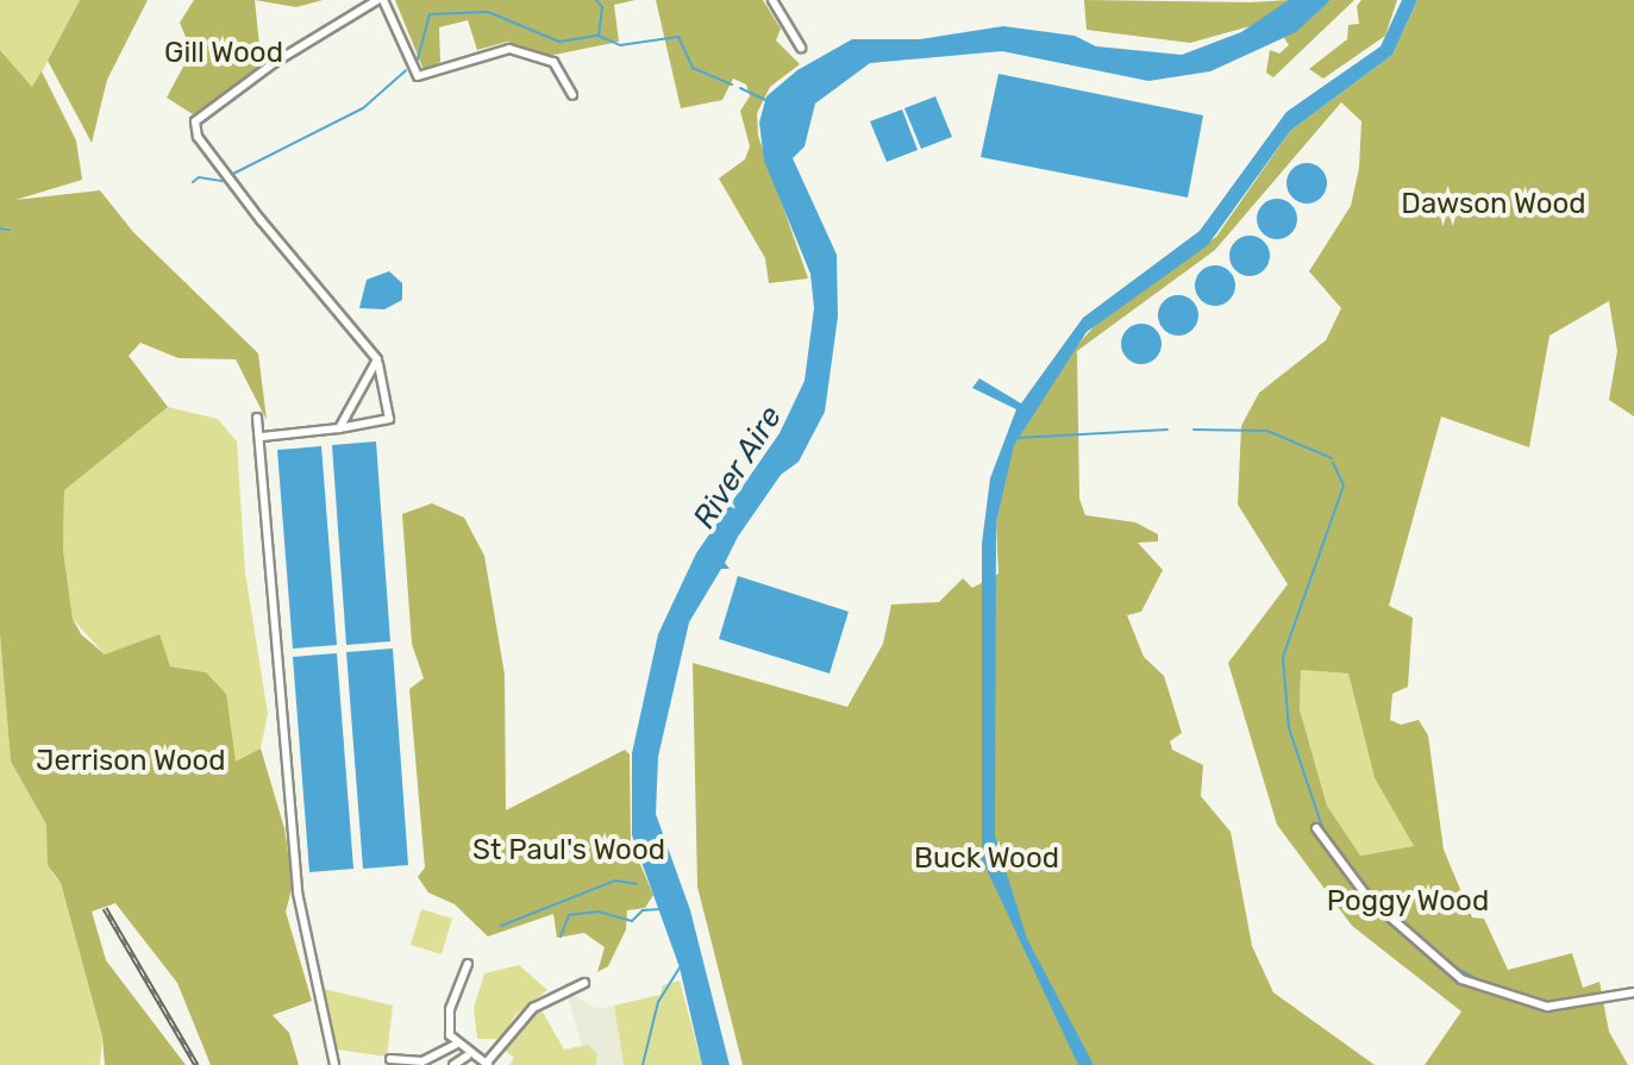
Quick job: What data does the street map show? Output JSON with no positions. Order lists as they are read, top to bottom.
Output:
{
  "water": ["River Aire"],
  "parks": [
    "Gill Wood",
    "Dawson Wood",
    "Jerrison Wood",
    "St Paul's Wood",
    "Buck Wood",
    "Poggy Wood"
  ]
}
